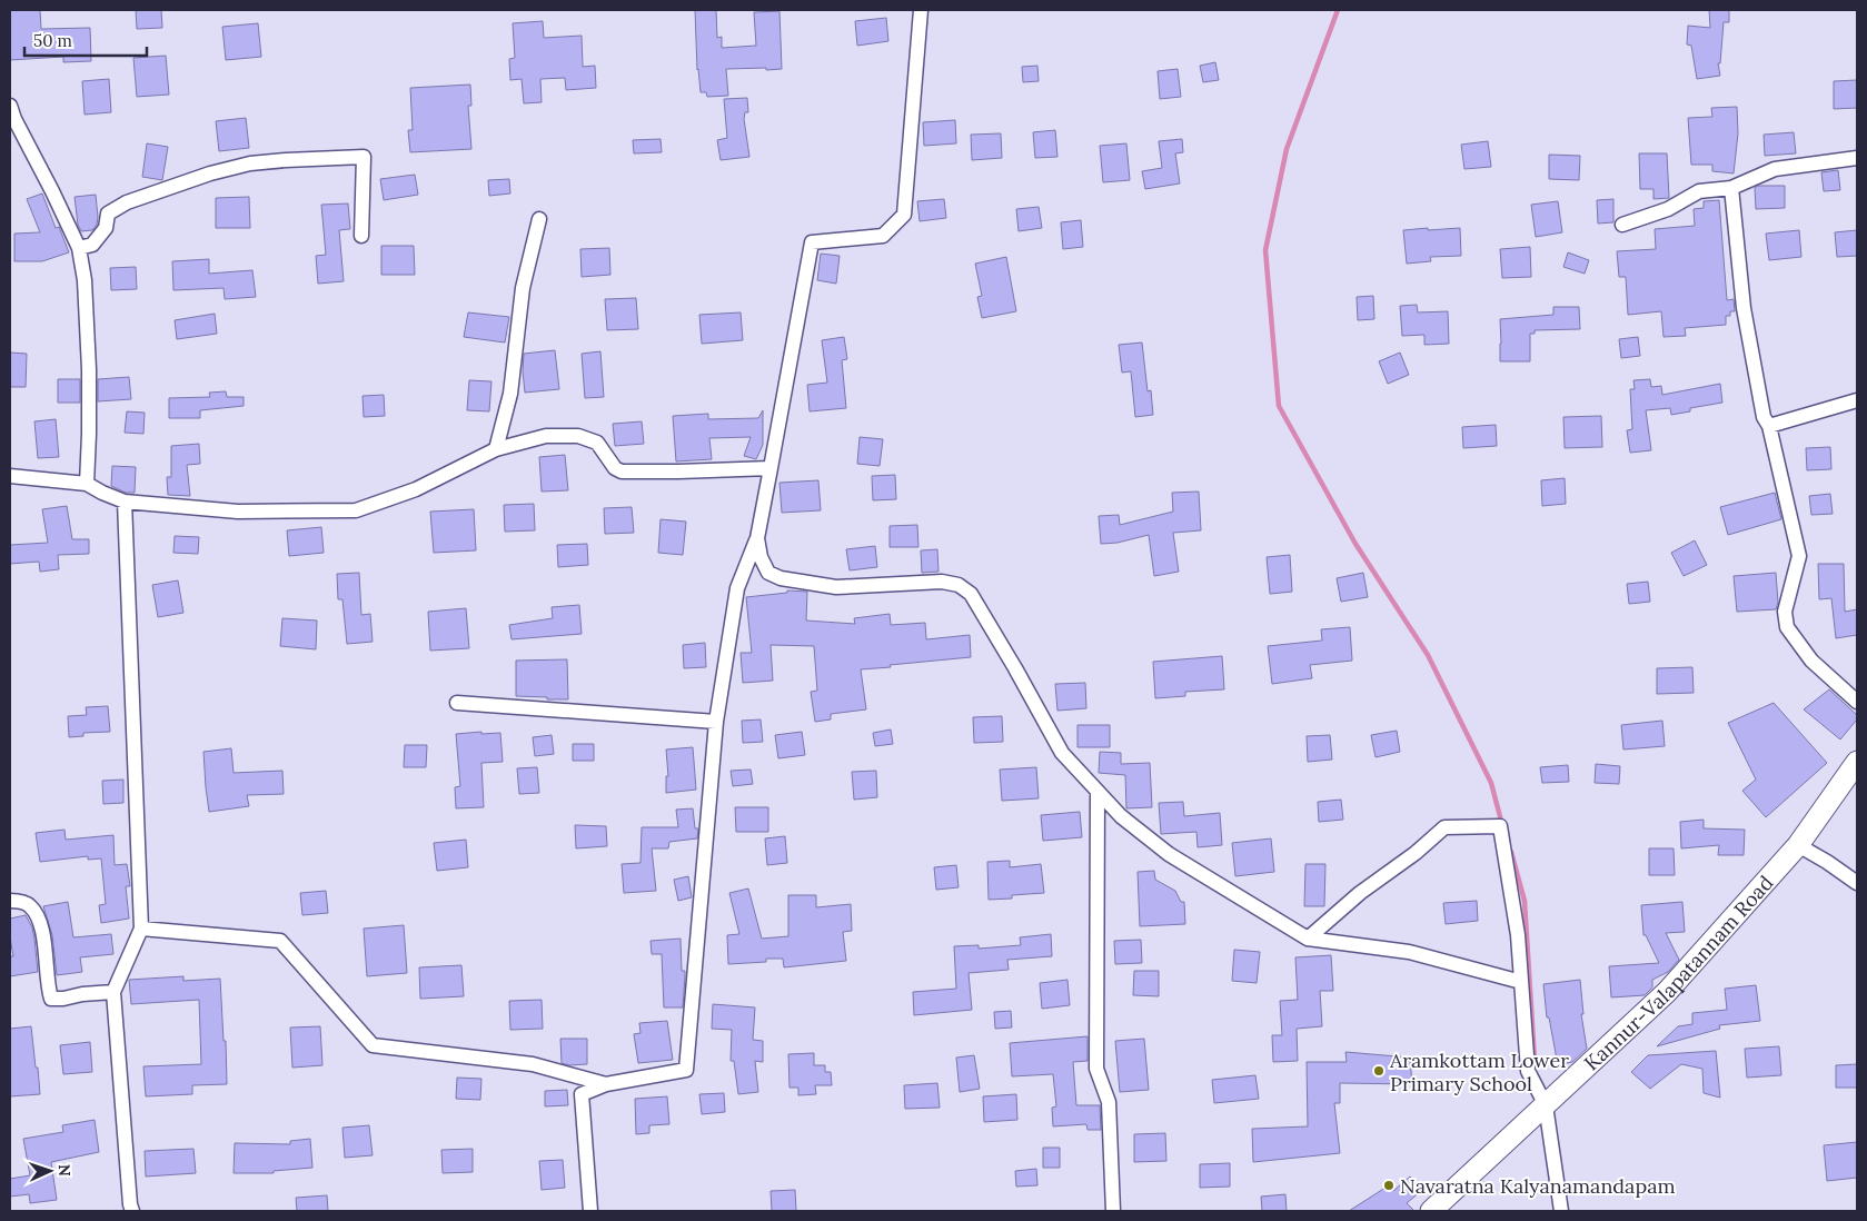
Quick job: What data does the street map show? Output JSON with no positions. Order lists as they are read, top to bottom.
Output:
{
  "streets": {
    "main road": ["Kannur-Valapatannam Road"]
  },
  "places": ["Aramkottam Lower Primary School", "Navaratna Kalyanamandapam"],
  "scale_bar": "50 m",
  "north": "right"
}
